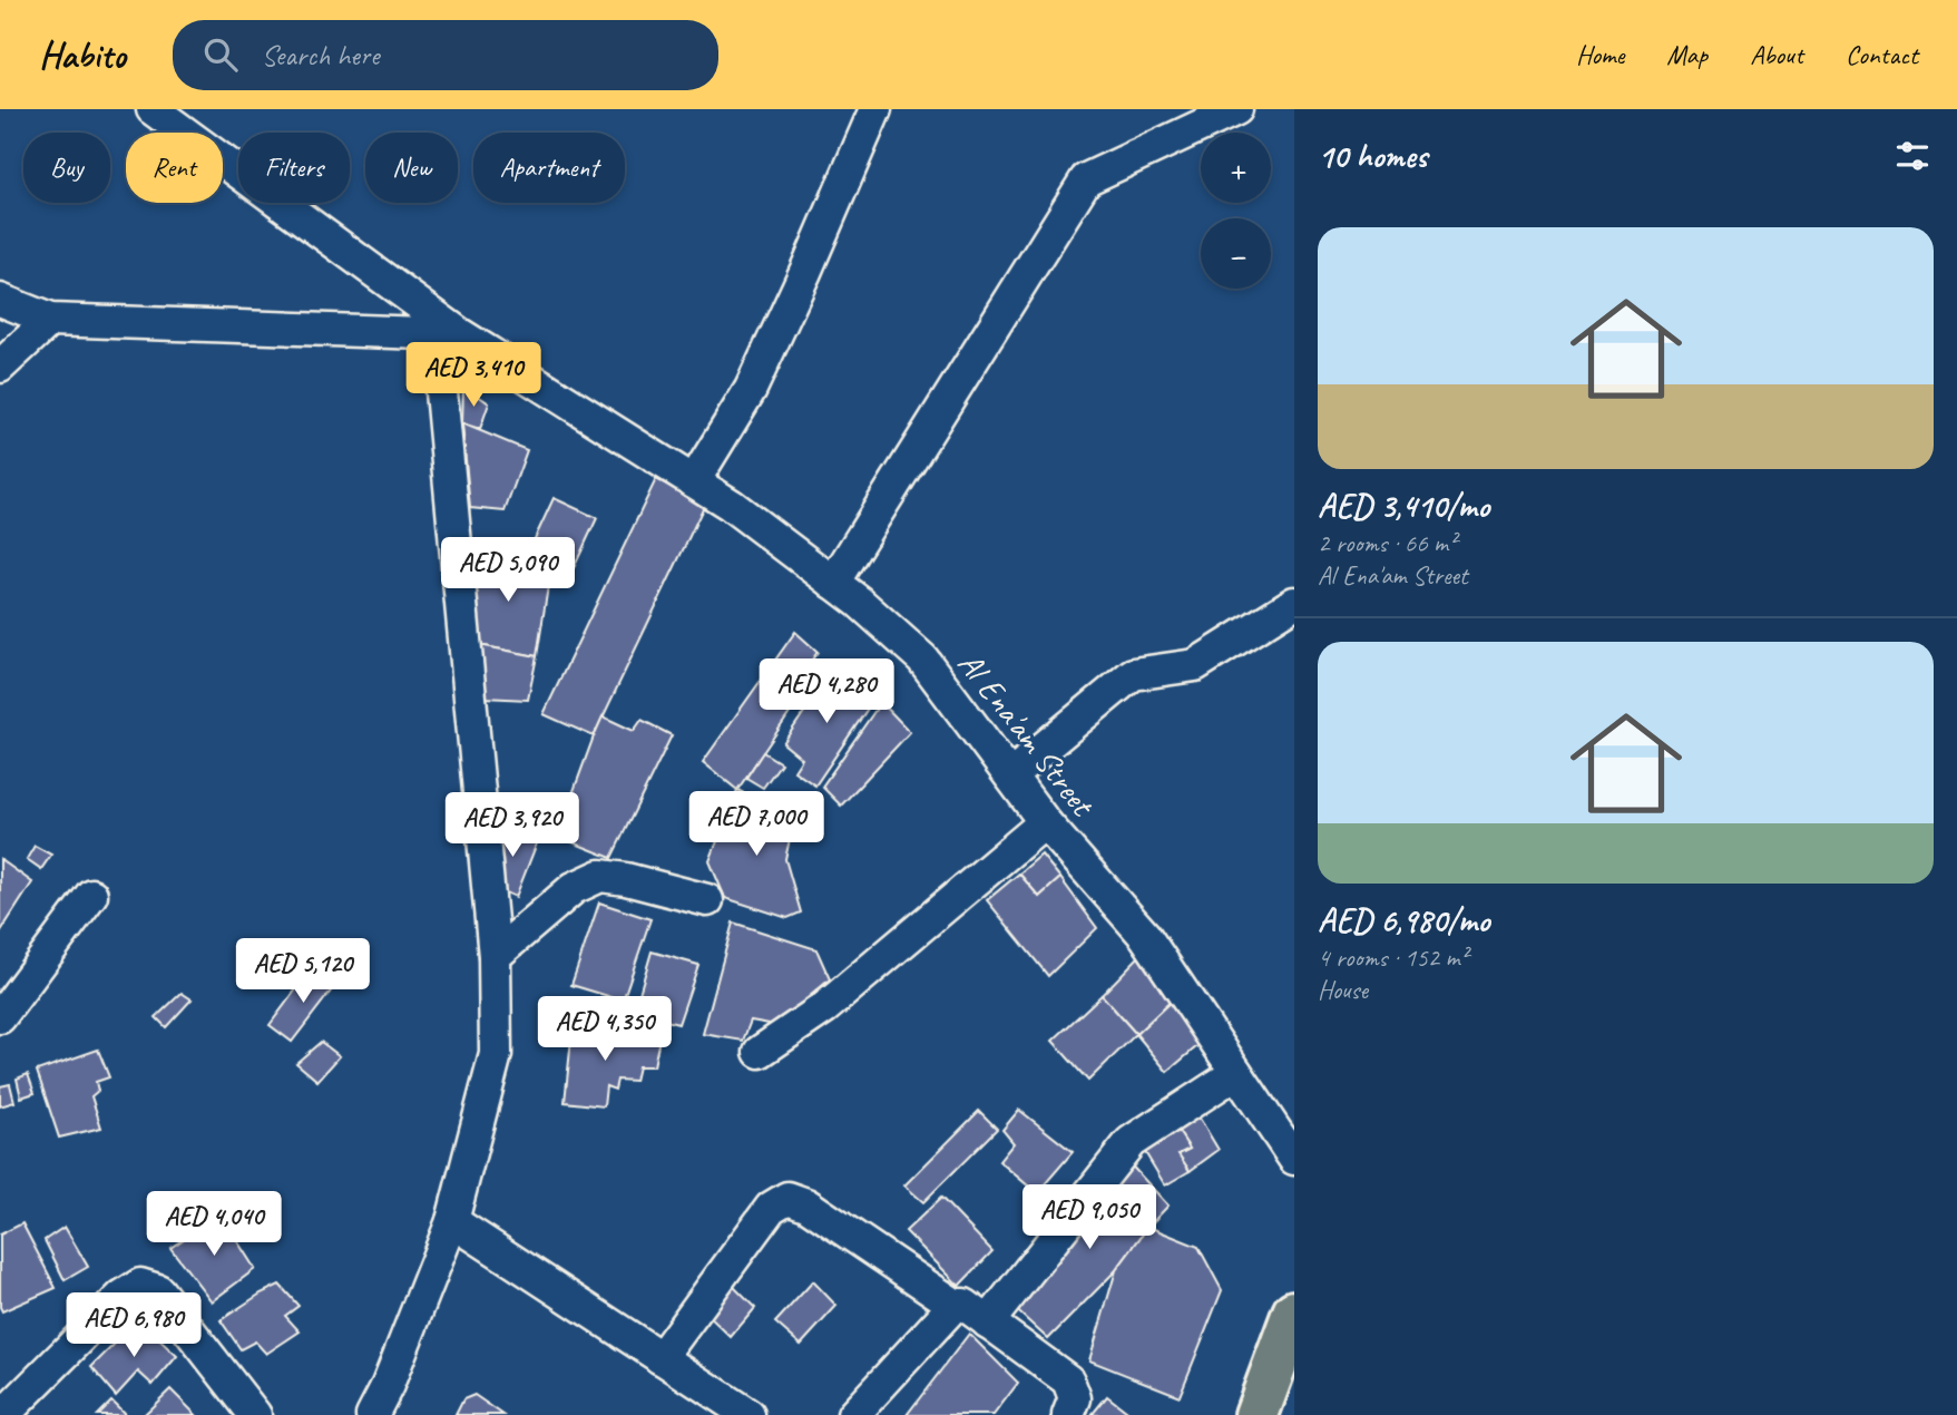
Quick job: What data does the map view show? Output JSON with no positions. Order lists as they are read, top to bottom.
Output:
{
  "streets": {
    "street": ["Al Ena'am Street"]
  },
  "page": {
    "header": "Habito",
    "search": "Search here",
    "nav": [
      "Home",
      "Map",
      "About",
      "Contact"
    ],
    "heading": "10 homes",
    "map_buttons": ["+", "−"],
    "chip": [
      "Buy",
      "Rent",
      "Filters",
      "New",
      "Apartment"
    ],
    "list": [
      {
        "name": "AED 3,410/mo",
        "note": "2 rooms · 66 m² · Al Ena'am Street"
      },
      {
        "name": "AED 6,980/mo",
        "note": "4 rooms · 152 m² · House"
      }
    ],
    "price": [
      "AED 3,410",
      "AED 5,090",
      "AED 4,280",
      "AED 7,000",
      "AED 3,920",
      "AED 5,120",
      "AED 4,350",
      "AED 9,050",
      "AED 4,040",
      "AED 6,980"
    ]
  }
}
